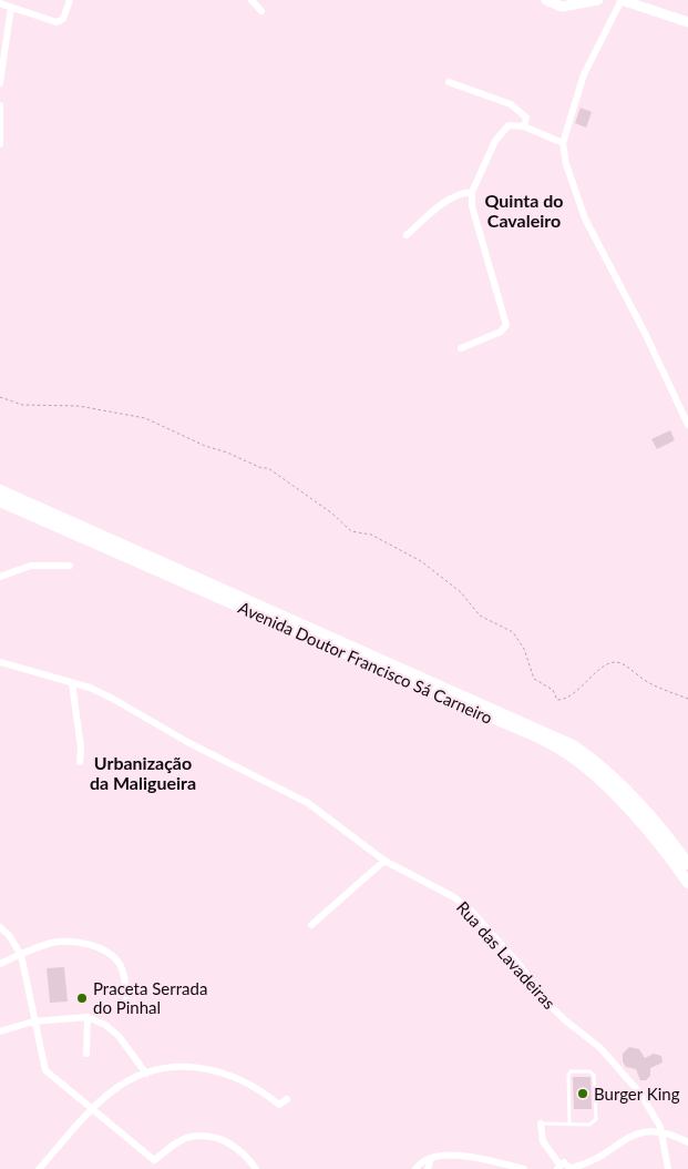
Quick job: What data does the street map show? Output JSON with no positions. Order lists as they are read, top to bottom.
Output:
{
  "streets": {
    "main road": ["Avenida Doutor Francisco Sá Carneiro"],
    "street": ["Rua das Lavadeiras"]
  },
  "districts": ["Quinta do Cavaleiro", "Urbanização da Maligueira"],
  "places": ["Praceta Serrada do Pinhal", "Burger King"]
}
